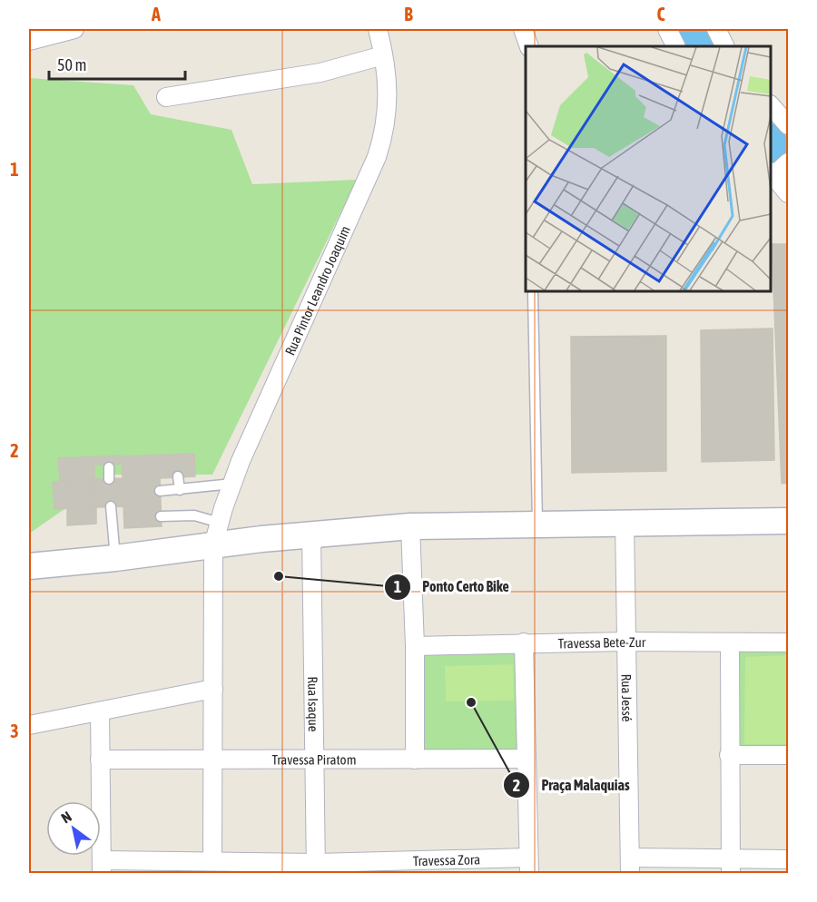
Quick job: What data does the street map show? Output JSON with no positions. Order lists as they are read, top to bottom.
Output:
{
  "streets": {
    "street": [
      "Rua Pintor Leandro Joaquim",
      "Travessa Bete-Zur",
      "Rua Jessé",
      "Rua Isaque",
      "Travessa Piratom",
      "Travessa Zora"
    ]
  },
  "crossings": [
    ["Rua Pintor Leandro Joaquim", "Travessa Piratom"],
    ["Rua Pintor Leandro Joaquim", "Travessa Zora"],
    ["Travessa Bete-Zur", "Rua Jessé"],
    ["Rua Isaque", "Travessa Piratom"],
    ["Rua Isaque", "Travessa Zora"]
  ],
  "places": ["Ponto Certo Bike", "Praça Malaquias"],
  "scale_bar": "50 m",
  "north": "top left",
  "grid": {
    "columns": ["A", "B", "C"],
    "rows": ["1", "2", "3"]
  }
}
